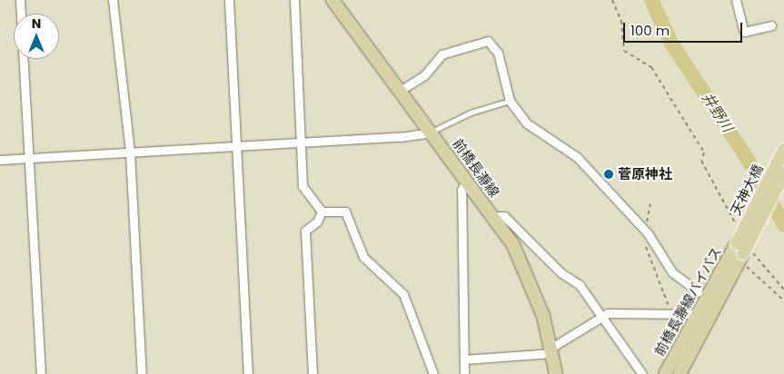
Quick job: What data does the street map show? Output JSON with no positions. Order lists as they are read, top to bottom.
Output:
{
  "streets": {
    "main road": ["前橋長瀞線", "天神大橋", "前橋長瀞線バイパス"]
  },
  "crossings": [
    ["天神大橋", "前橋長瀞線バイパス"]
  ],
  "water": ["井野川"],
  "places": ["菅原神社"],
  "scale_bar": "100 m",
  "north": "top"
}
